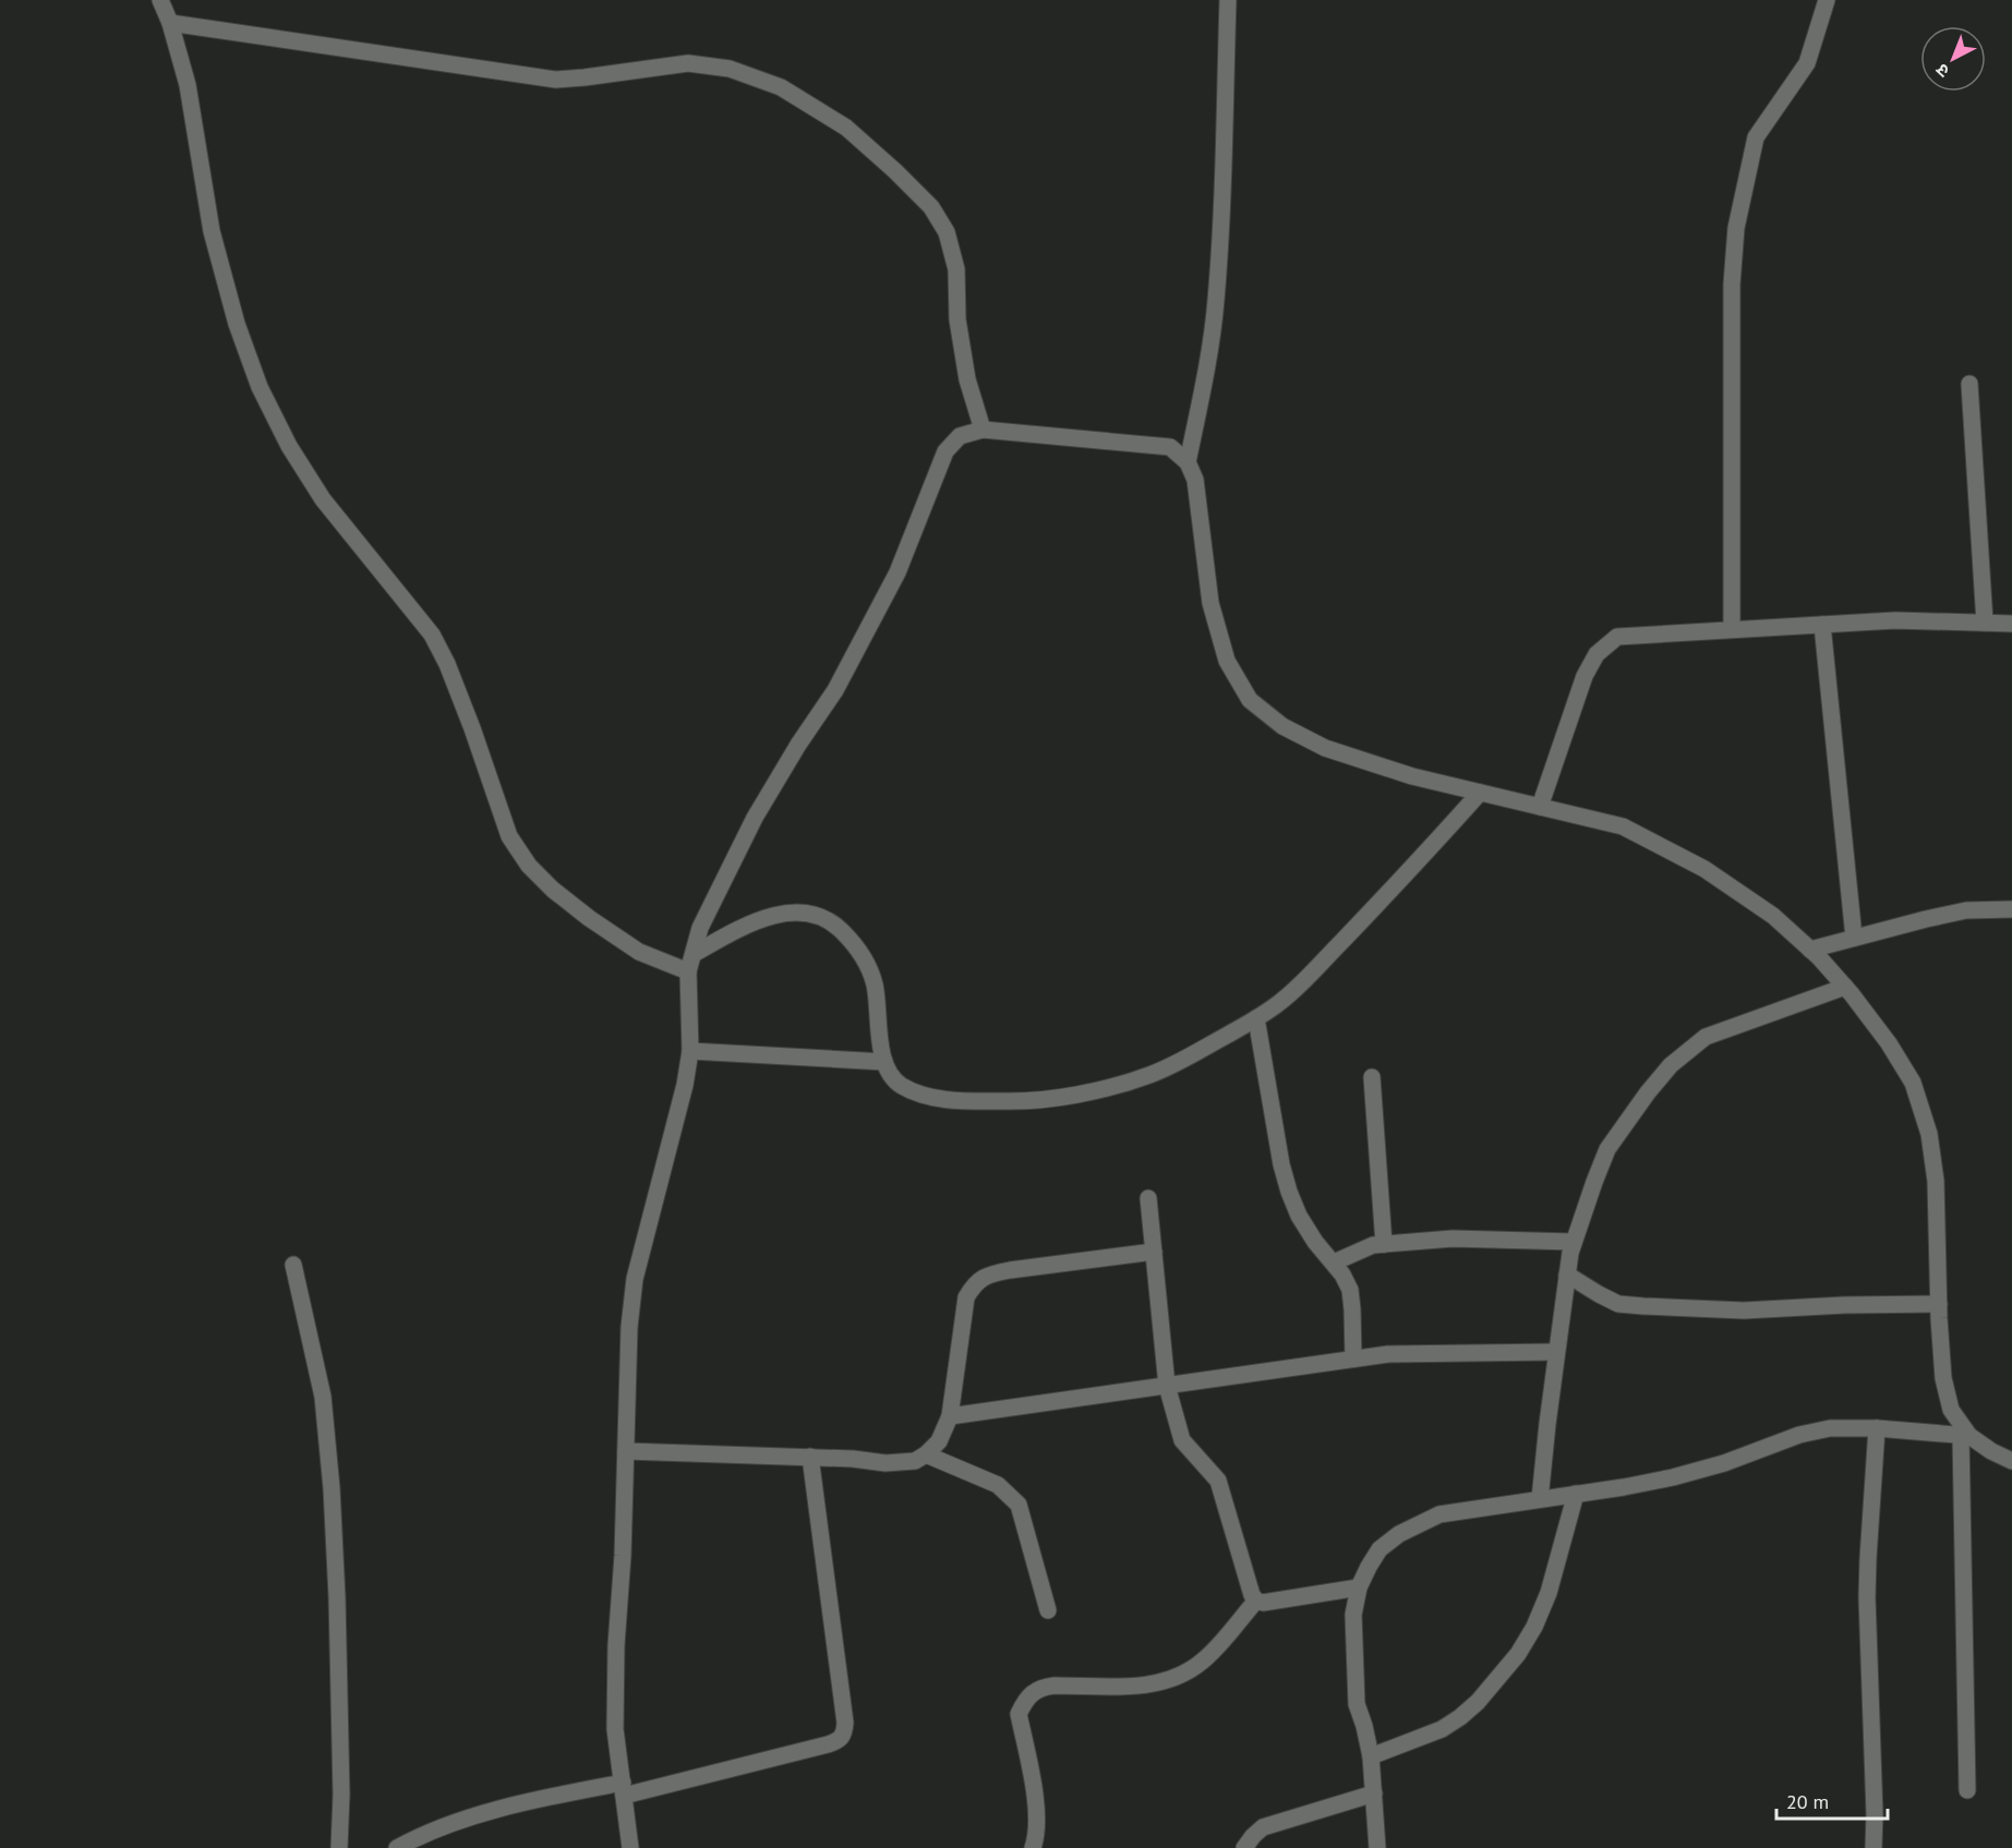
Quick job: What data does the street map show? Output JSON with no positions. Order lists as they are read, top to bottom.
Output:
{
  "scale_bar": "20 m",
  "north": "bottom left"
}
